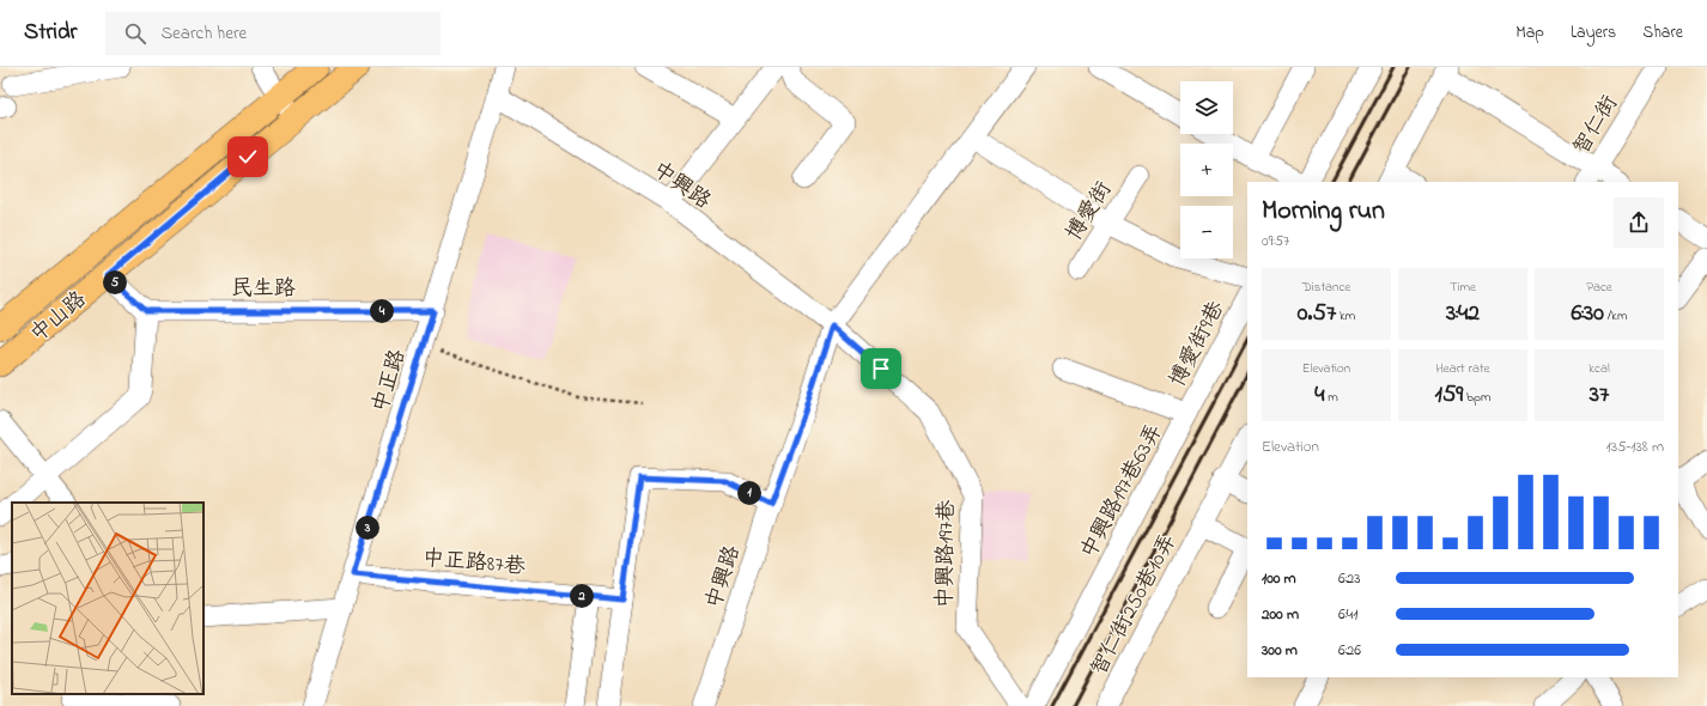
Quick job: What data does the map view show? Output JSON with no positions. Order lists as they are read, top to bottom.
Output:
{
  "streets": {
    "main road": ["中山路"],
    "street": [
      "智仁街",
      "中興路",
      "博愛街",
      "民生路",
      "博愛街9巷",
      "中正路",
      "中興路197巷63弄",
      "中興路197巷",
      "中正路87巷",
      "智仁街250巷10弄"
    ]
  },
  "crossings": [
    ["中興路", "博愛街9巷"],
    ["中興路", "中正路"],
    ["中興路", "中興路197巷"],
    ["博愛街", "博愛街9巷"],
    ["民生路", "中正路"],
    ["博愛街9巷", "中興路197巷63弄"],
    ["中正路", "中正路87巷"]
  ],
  "page": {
    "header": "Stridr",
    "search": "Search here",
    "nav": ["Map", "Layers", "Share"],
    "map_buttons": ["+", "−"],
    "heading": ["Morning run", "09:57"],
    "stats": [
      ["Distance", "0.57 km"],
      ["Time", "3:42"],
      ["Pace", "6:30 /km"],
      ["Elevation", "4 m"],
      ["Heart rate", "159 bpm"],
      ["kcal", "37"]
    ],
    "pins": [
      "5",
      "4",
      "1",
      "3",
      "2"
    ],
    "chart": ["Elevation", "135–138 m"],
    "list": [
      {
        "name": "100 m",
        "note": "6:23"
      },
      {
        "name": "200 m",
        "note": "6:41"
      },
      {
        "name": "300 m",
        "note": "6:26"
      }
    ]
  }
}
